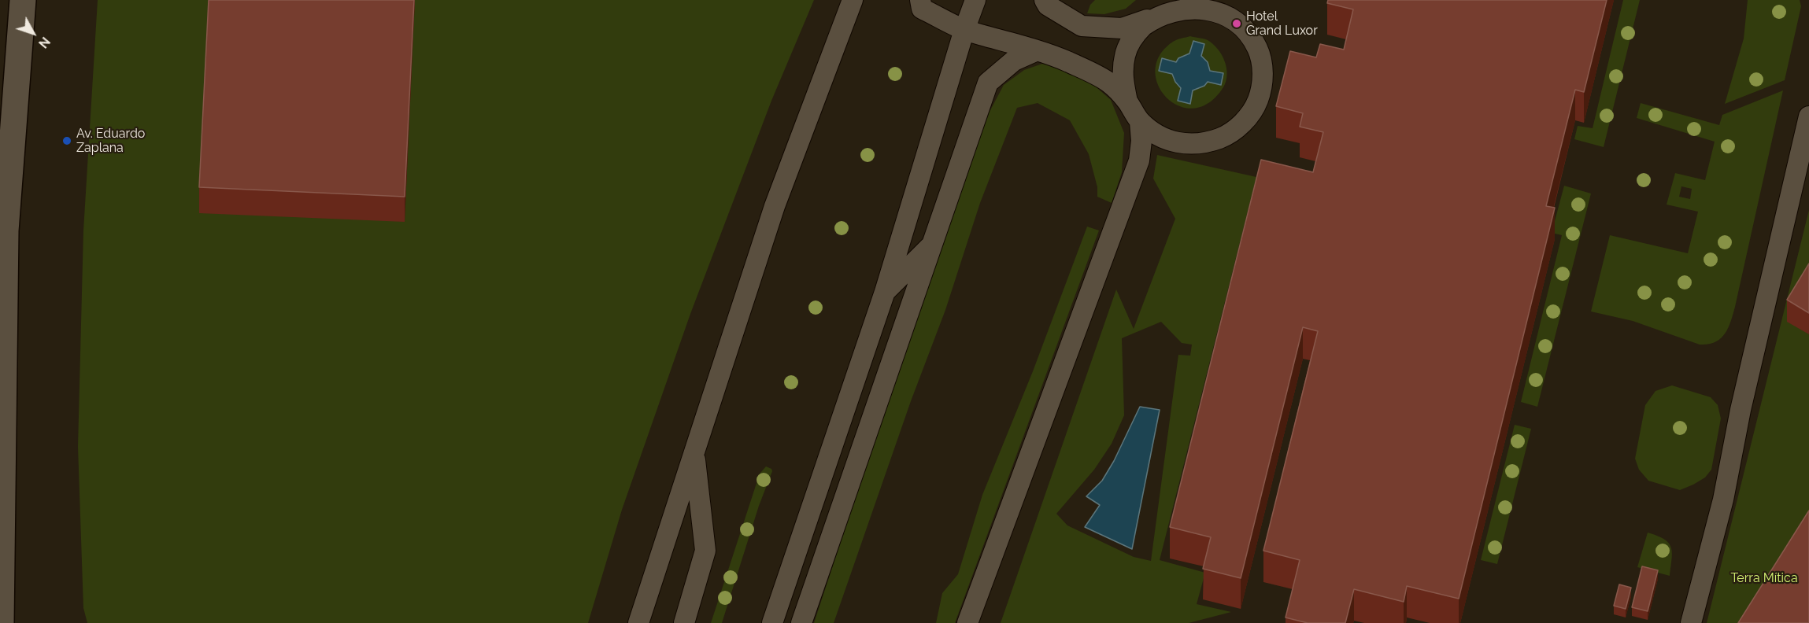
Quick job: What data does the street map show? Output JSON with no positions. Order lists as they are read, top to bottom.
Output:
{
  "parks": ["Terra Mítica"],
  "places": ["Hotel Grand Luxor", "Av. Eduardo Zaplana"],
  "north": "bottom right"
}
